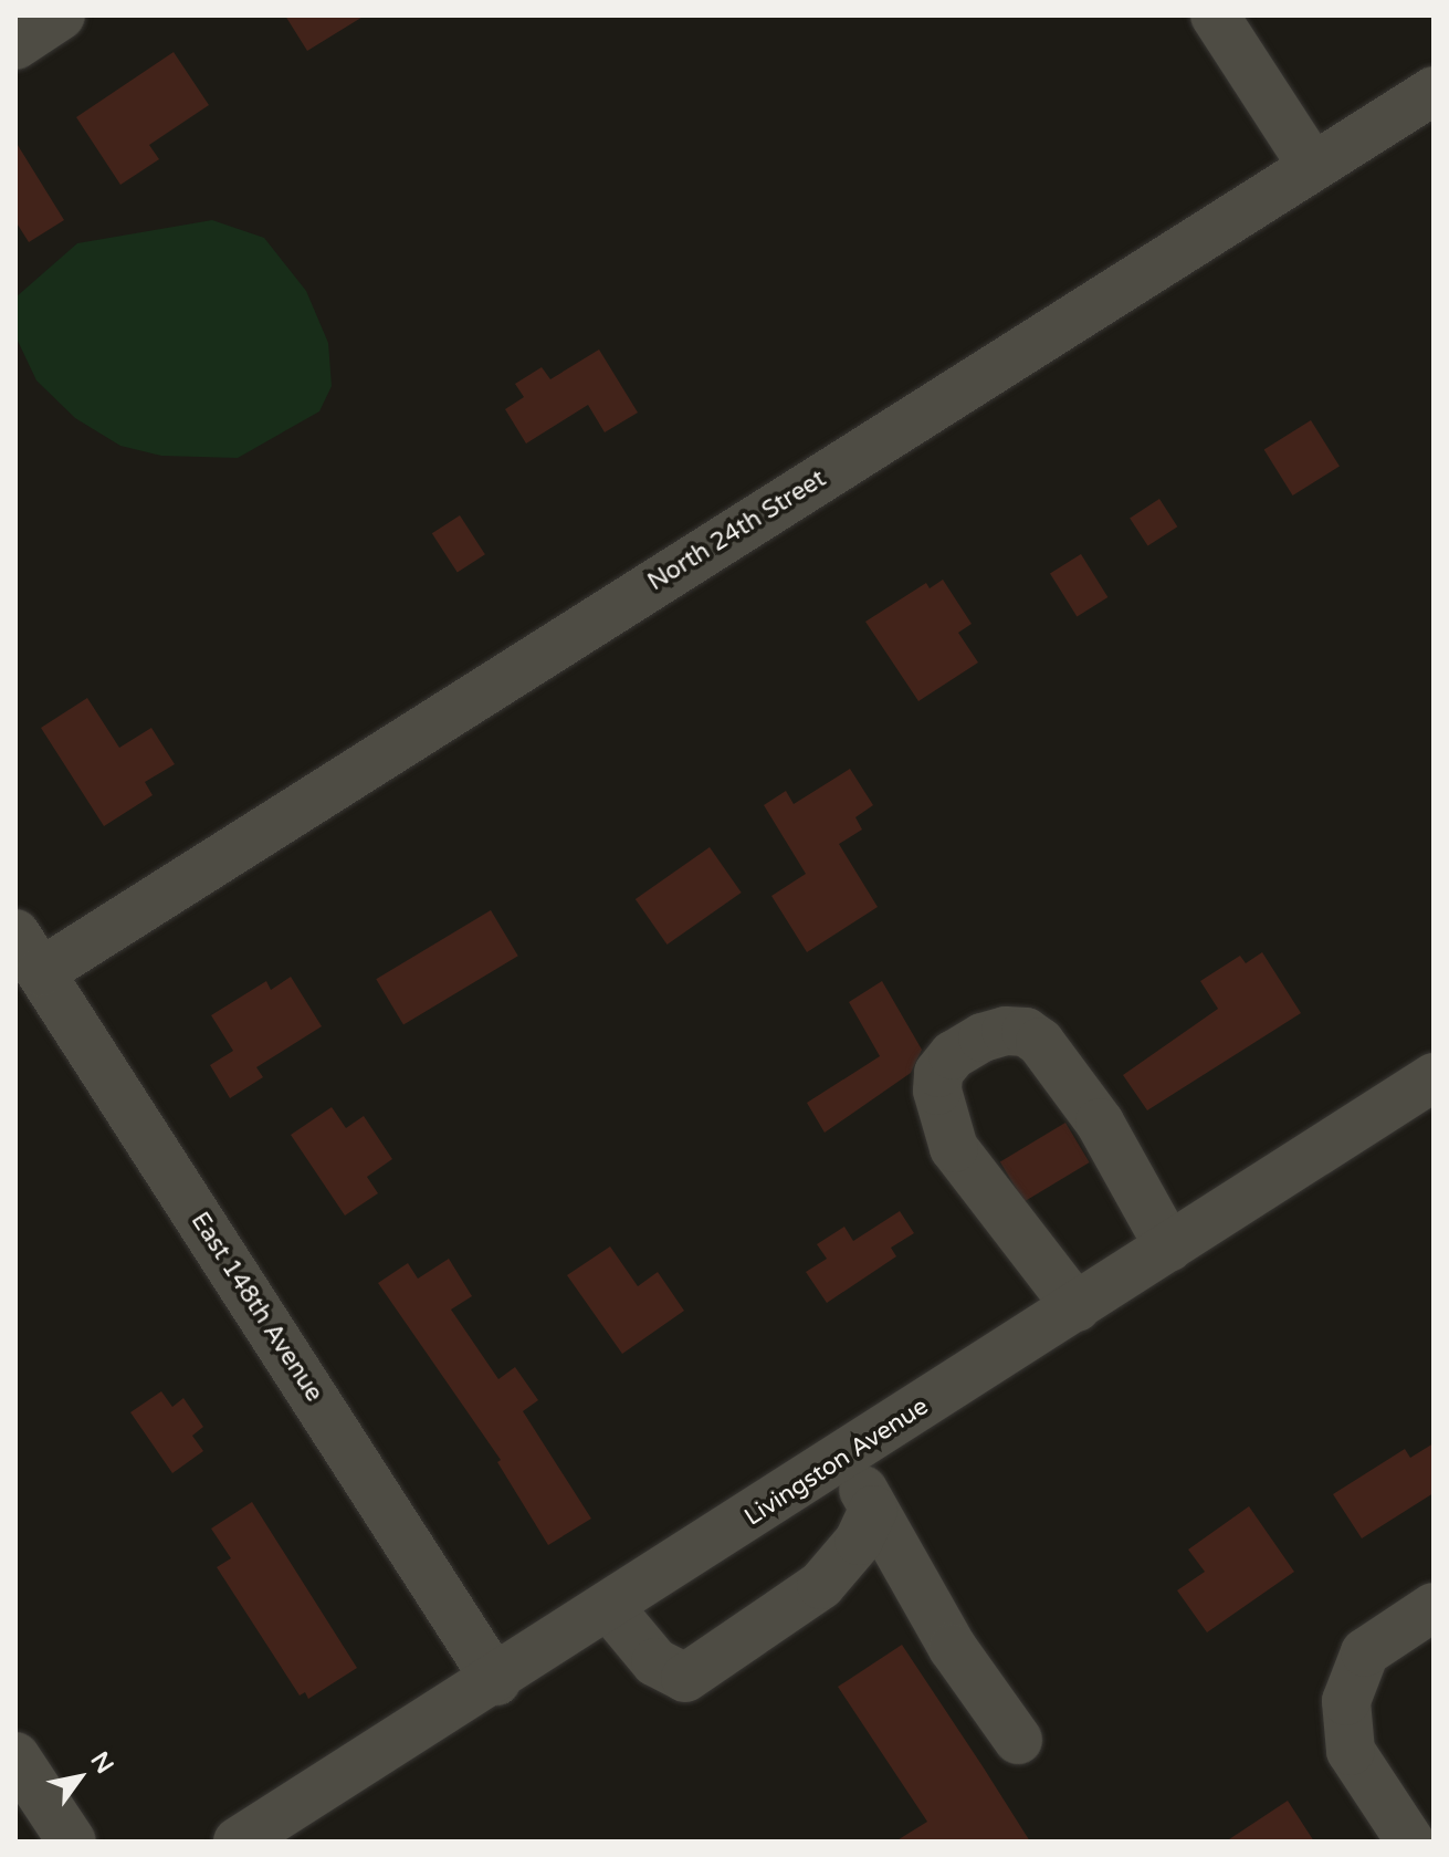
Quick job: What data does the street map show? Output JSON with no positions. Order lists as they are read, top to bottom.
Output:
{
  "streets": {
    "street": ["North 24th Street", "East 148th Avenue", "Livingston Avenue"]
  },
  "crossings": [
    ["North 24th Street", "East 148th Avenue"],
    ["East 148th Avenue", "Livingston Avenue"]
  ],
  "north": "top right"
}
